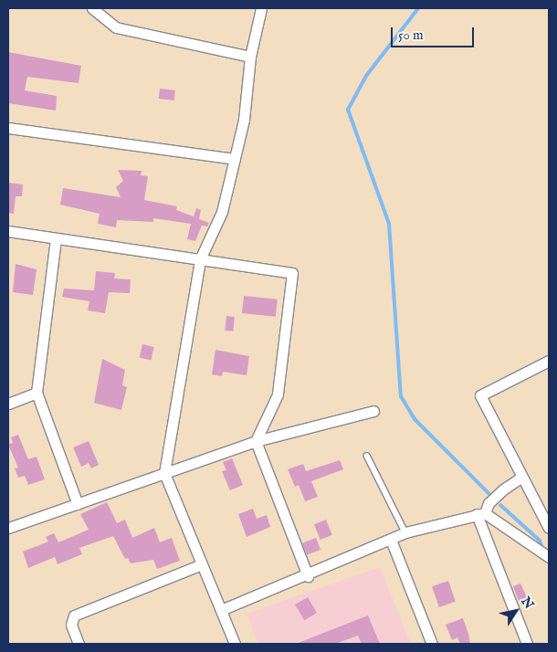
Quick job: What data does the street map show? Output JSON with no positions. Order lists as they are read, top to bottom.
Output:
{
  "scale_bar": "50 m",
  "north": "top right"
}
